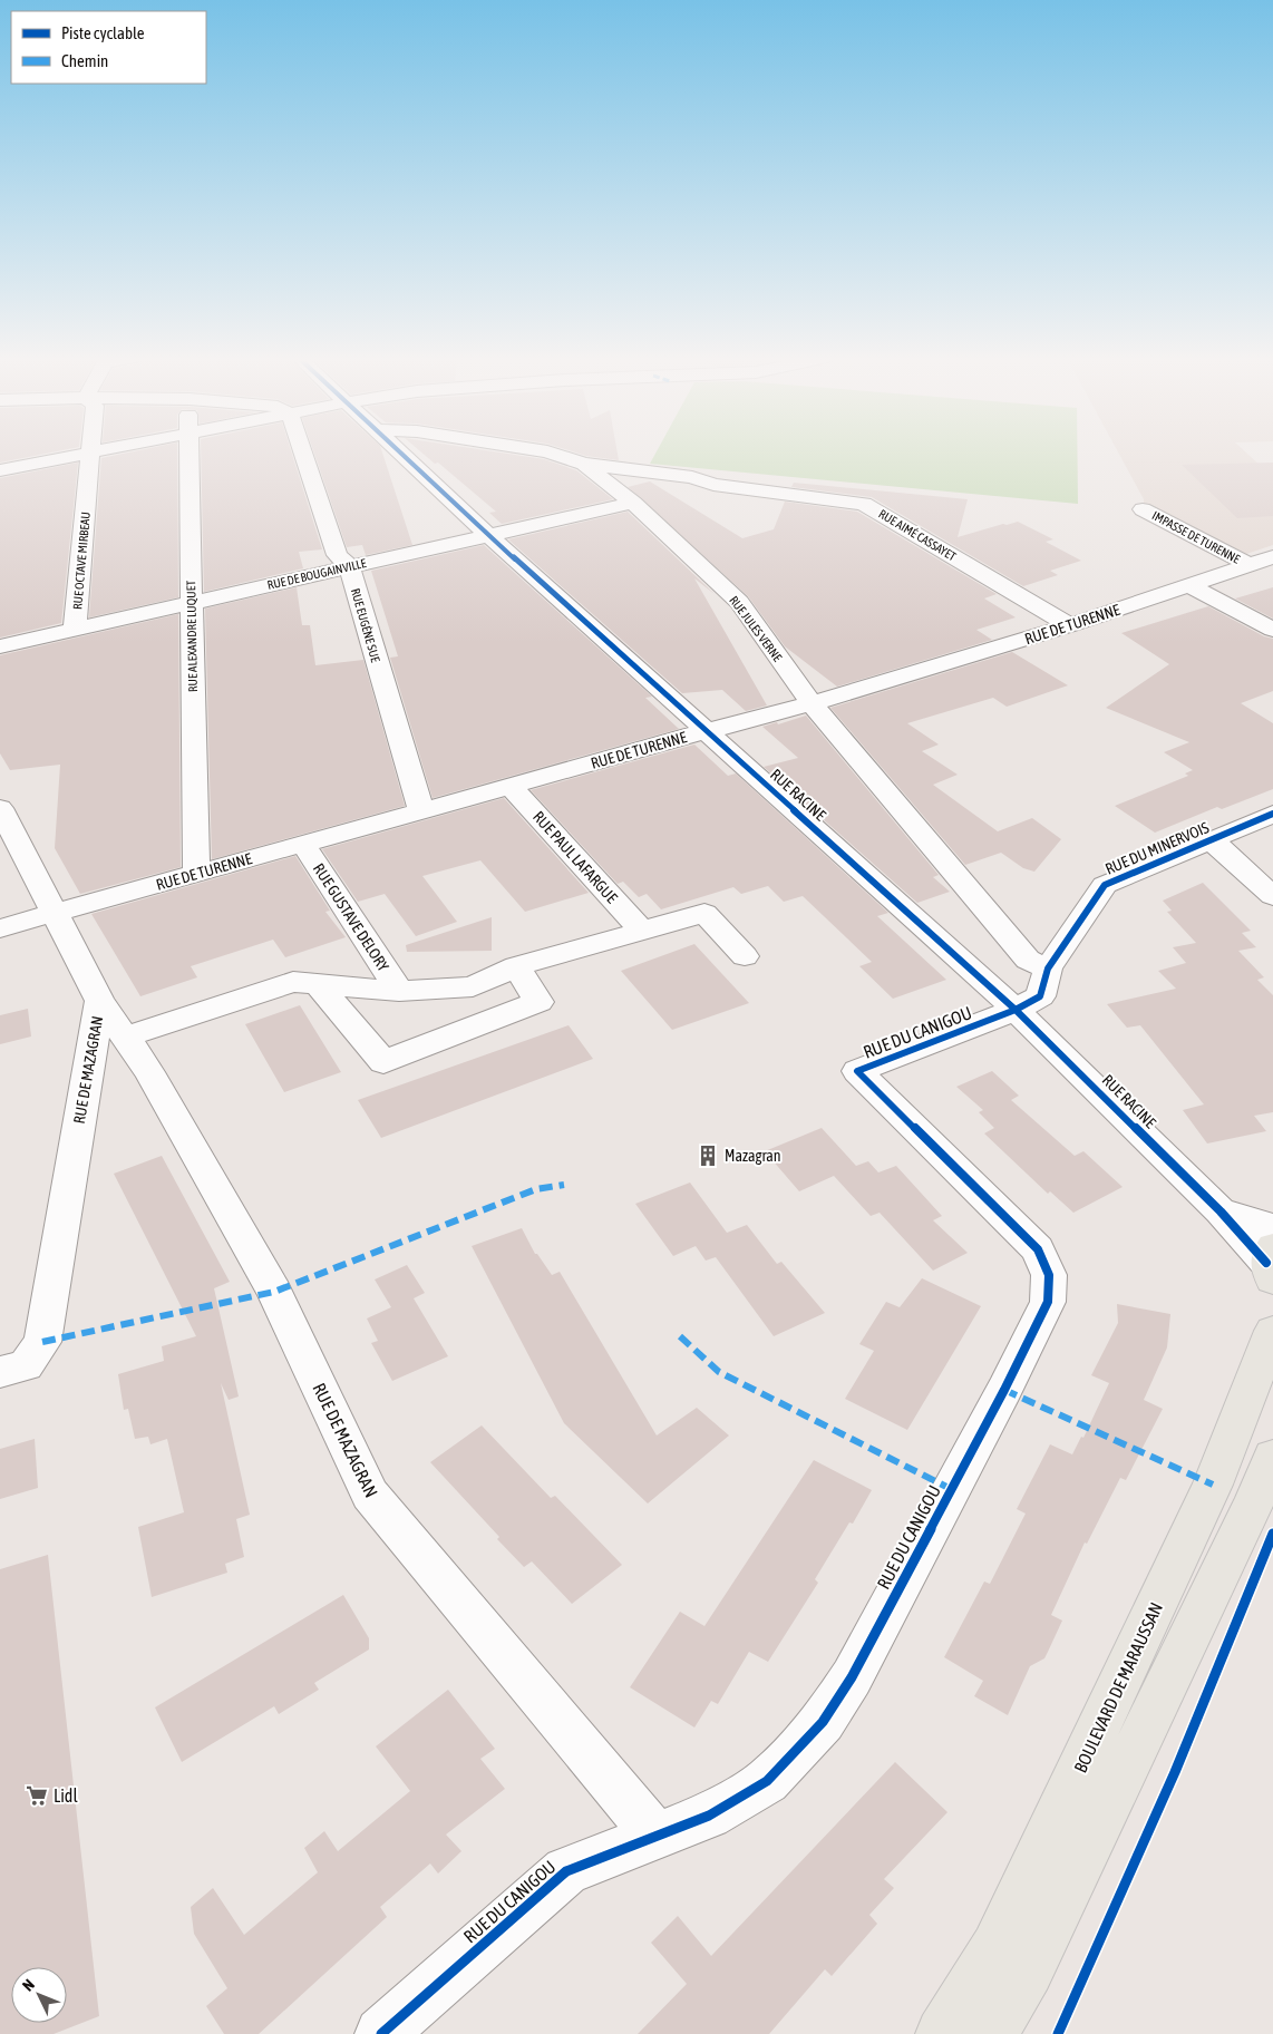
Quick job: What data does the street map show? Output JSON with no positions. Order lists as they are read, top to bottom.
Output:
{
  "streets": {
    "main road": ["BOULEVARD DE MARAUSSAN"],
    "street": [
      "RUE AIMÉ CASSAYET",
      "IMPASSE DE TURENNE",
      "RUE OCTAVE MIRBEAU",
      "RUE DE BOUGAINVILLE",
      "RUE DE TURENNE",
      "RUE EUGÈNE SUE",
      "RUE JULES VERNE",
      "RUE ALEXANDRE LUQUET",
      "RUE RACINE",
      "RUE DU MINERVOIS",
      "RUE PAUL LAFARGUE",
      "RUE GUSTAVE DELORY",
      "RUE DU CANIGOU",
      "RUE DE MAZAGRAN"
    ]
  },
  "crossings": [
    ["RUE AIMÉ CASSAYET", "RUE DE TURENNE"],
    ["RUE AIMÉ CASSAYET", "RUE JULES VERNE"],
    ["IMPASSE DE TURENNE", "RUE DE TURENNE"],
    ["RUE OCTAVE MIRBEAU", "RUE DE BOUGAINVILLE"],
    ["RUE DE BOUGAINVILLE", "RUE EUGÈNE SUE"],
    ["RUE DE BOUGAINVILLE", "RUE JULES VERNE"],
    ["RUE DE BOUGAINVILLE", "RUE ALEXANDRE LUQUET"],
    ["RUE DE BOUGAINVILLE", "RUE RACINE"],
    ["RUE DE TURENNE", "RUE EUGÈNE SUE"],
    ["RUE DE TURENNE", "RUE JULES VERNE"],
    ["RUE DE TURENNE", "RUE ALEXANDRE LUQUET"],
    ["RUE DE TURENNE", "RUE RACINE"],
    ["RUE DE TURENNE", "RUE PAUL LAFARGUE"],
    ["RUE DE TURENNE", "RUE GUSTAVE DELORY"],
    ["RUE DE TURENNE", "RUE DE MAZAGRAN"],
    ["RUE JULES VERNE", "RUE DU MINERVOIS"],
    ["RUE RACINE", "RUE DU MINERVOIS"],
    ["RUE RACINE", "RUE DU CANIGOU"],
    ["RUE DU MINERVOIS", "RUE DU CANIGOU"],
    ["RUE DU CANIGOU", "RUE DE MAZAGRAN"]
  ],
  "places": {
    "building": ["Mazagran"],
    "supermarket": ["Lidl"]
  },
  "legend": ["Piste cyclable", "Chemin"],
  "north": "top left"
}
